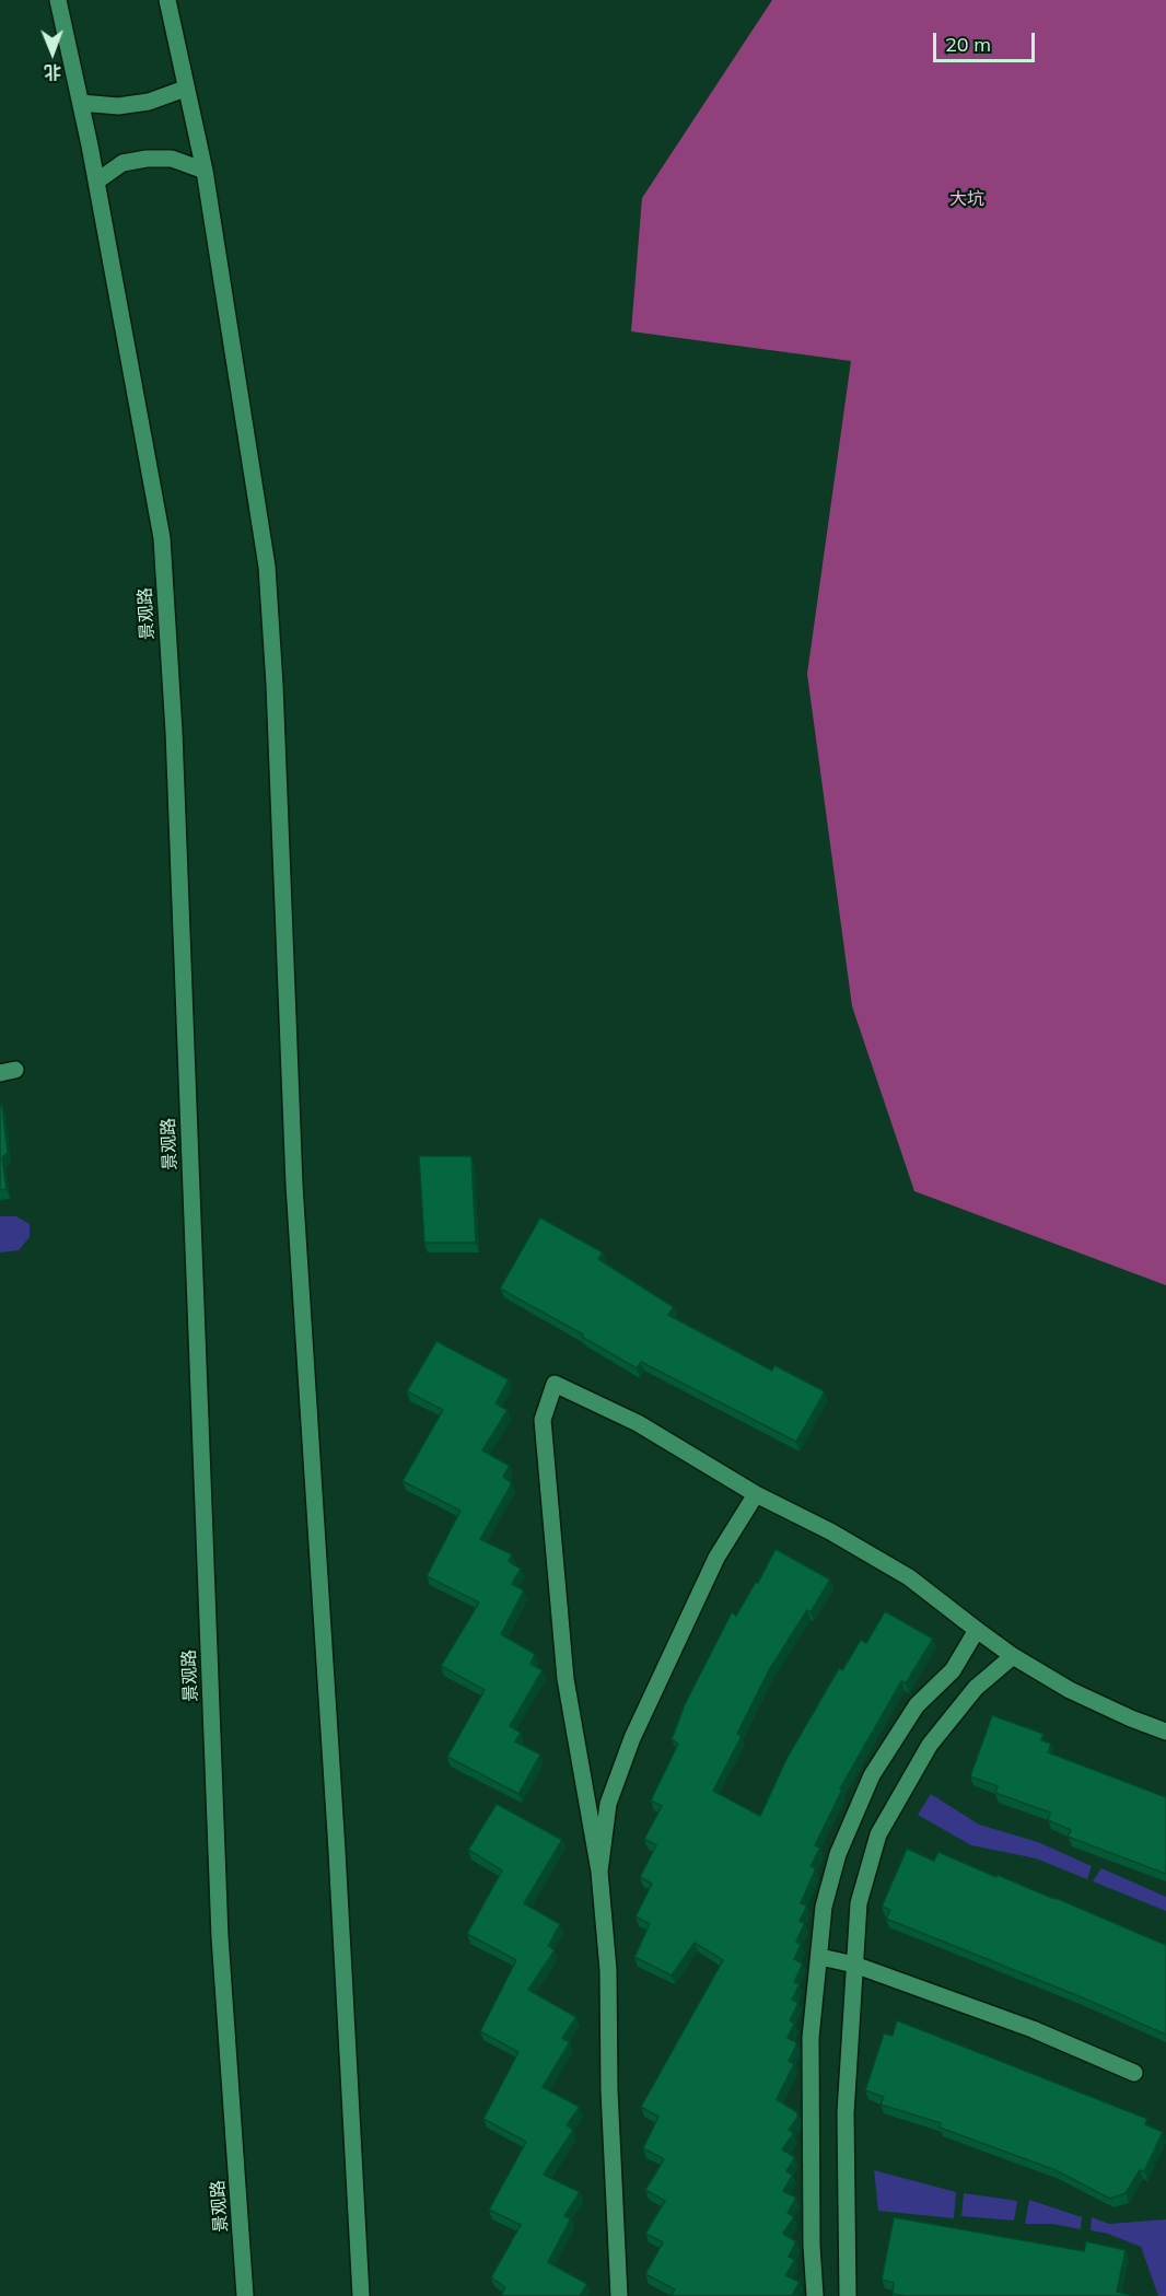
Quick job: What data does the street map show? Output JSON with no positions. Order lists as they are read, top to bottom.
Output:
{
  "streets": {
    "street": ["景观路"]
  },
  "parks": ["大坑"],
  "scale_bar": "20 m",
  "north": "bottom"
}
